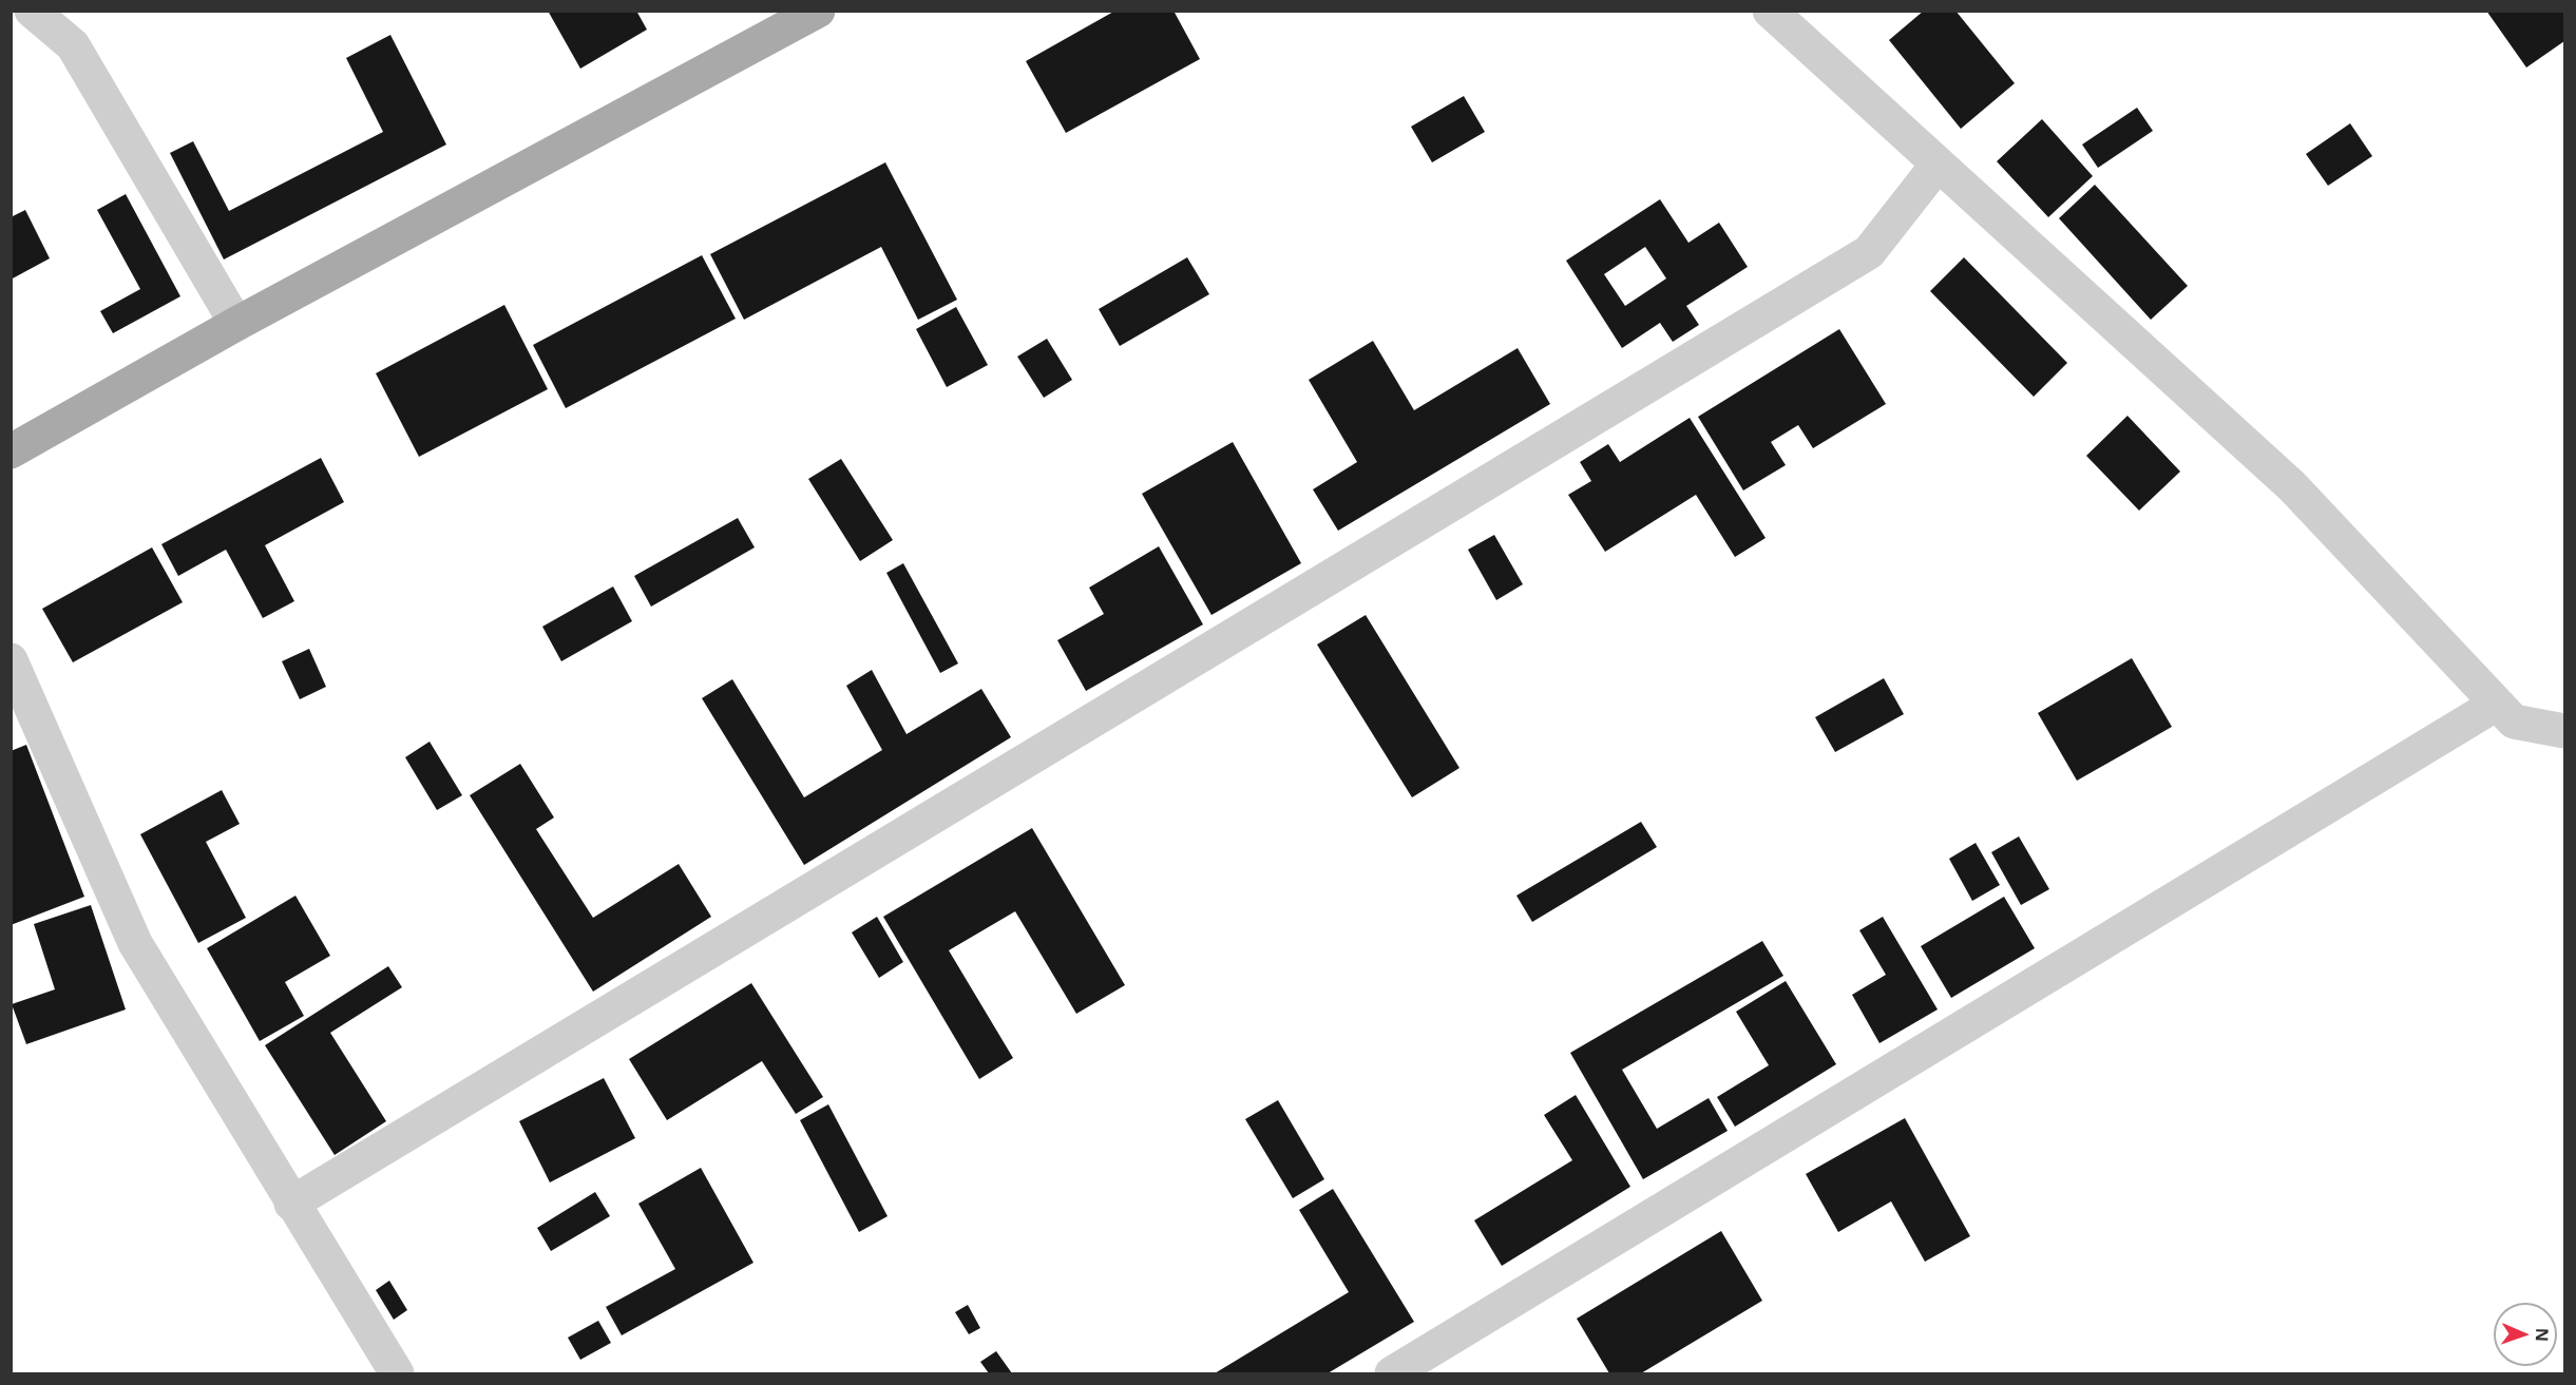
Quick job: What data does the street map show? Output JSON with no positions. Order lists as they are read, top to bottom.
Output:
{
  "north": "right"
}
